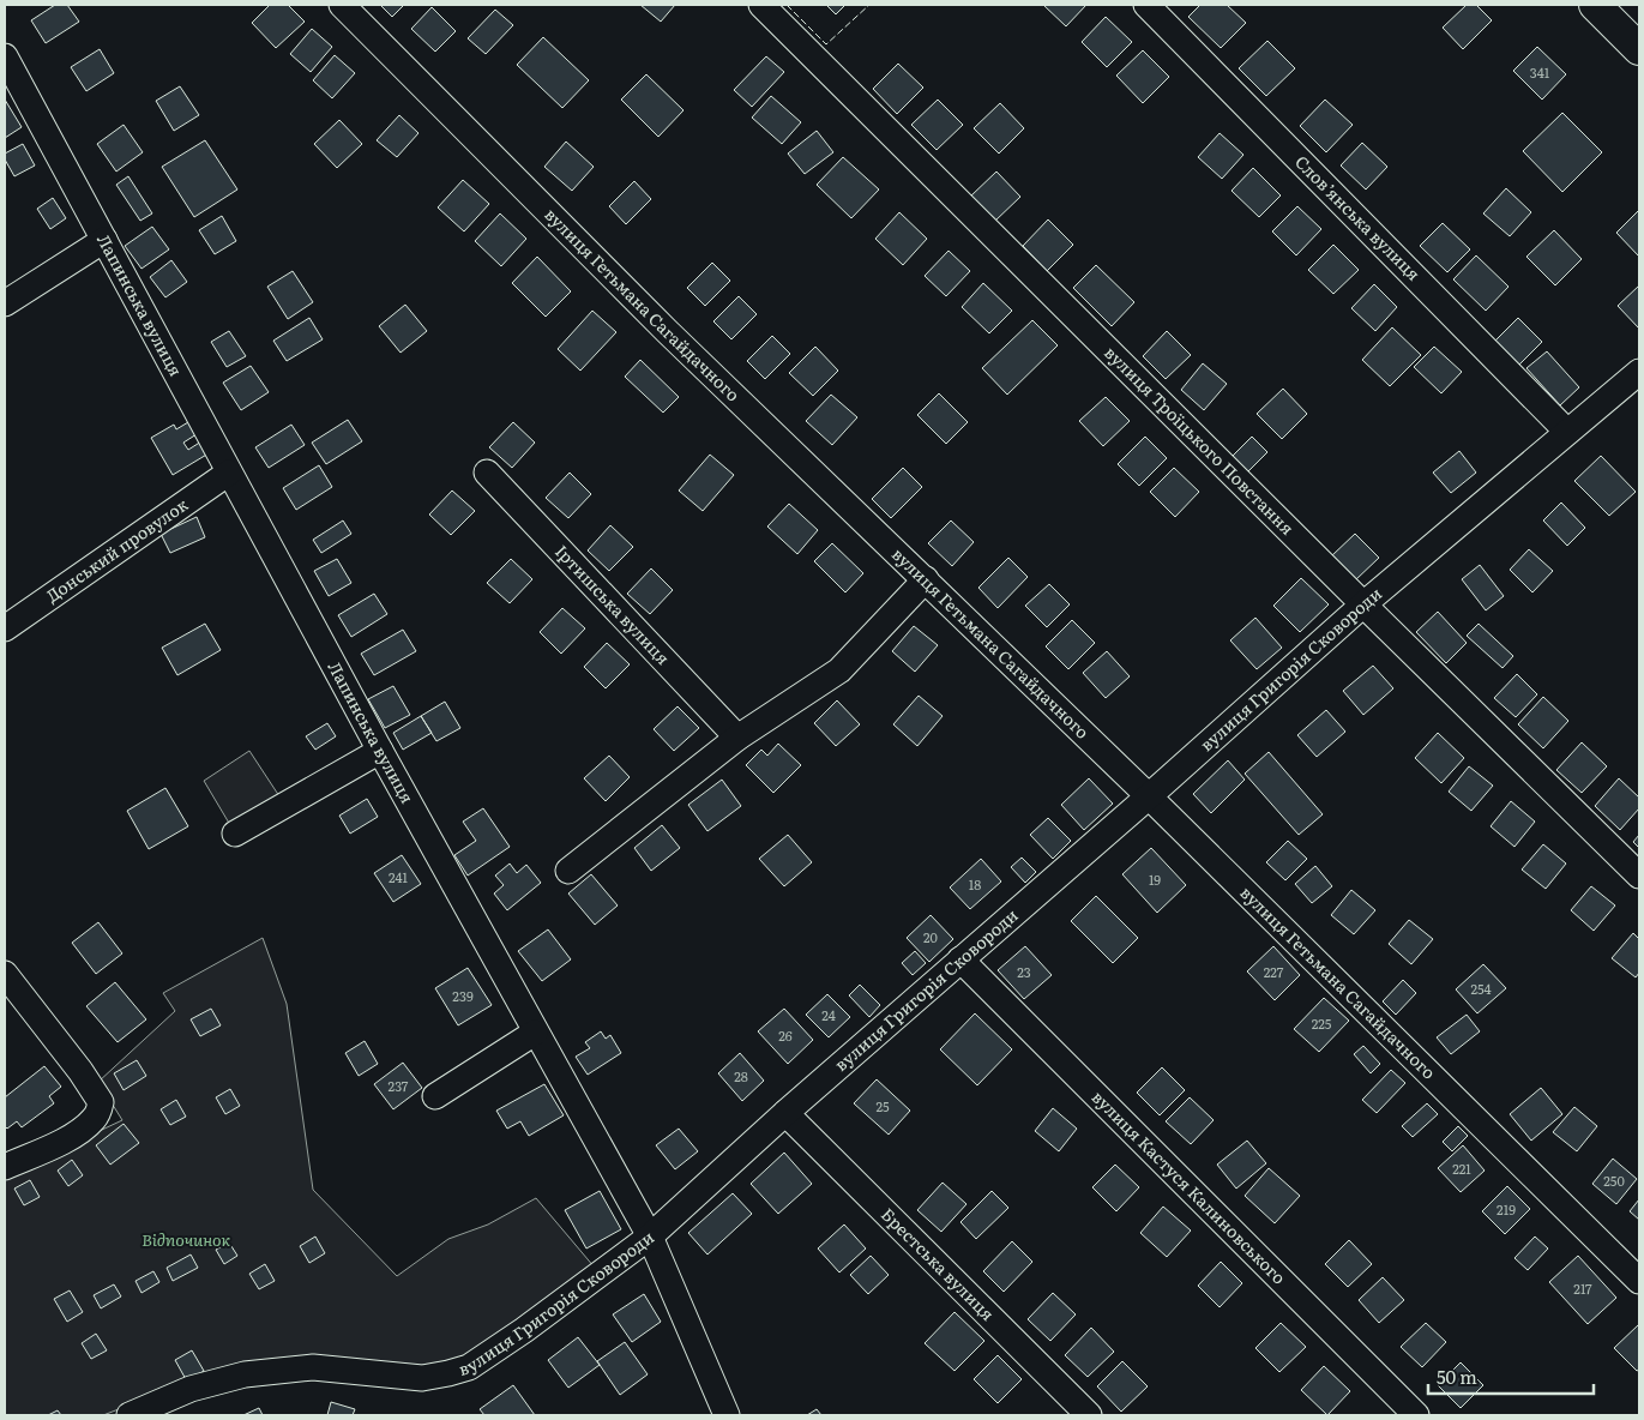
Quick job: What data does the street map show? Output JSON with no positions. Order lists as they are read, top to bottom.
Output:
{
  "streets": {
    "street": [
      "Словʼянська вулиця",
      "вулиця Гетьмана Сагайдачного",
      "Лапинська вулиця",
      "вулиця Троїцького Повстання",
      "Донський провулок",
      "Іртишська вулиця",
      "вулиця Григорія Сковороди",
      "вулиця Кастуся Калиновського",
      "Брестська вулиця"
    ]
  },
  "crossings": [
    ["Словʼянська вулиця", "вулиця Григорія Сковороди"],
    ["вулиця Гетьмана Сагайдачного", "вулиця Григорія Сковороди"],
    ["Лапинська вулиця", "Донський провулок"],
    ["Лапинська вулиця", "вулиця Григорія Сковороди"],
    ["вулиця Троїцького Повстання", "вулиця Григорія Сковороди"],
    ["вулиця Григорія Сковороди", "вулиця Кастуся Калиновського"],
    ["вулиця Григорія Сковороди", "Брестська вулиця"]
  ],
  "parks": ["Відпочинок"],
  "house_numbers": [
    "341",
    "241",
    "19",
    "18",
    "20",
    "23",
    "227",
    "254",
    "239",
    "24",
    "225",
    "26",
    "28",
    "237",
    "25",
    "221",
    "250",
    "219",
    "217"
  ],
  "scale_bar": "50 m"
}
